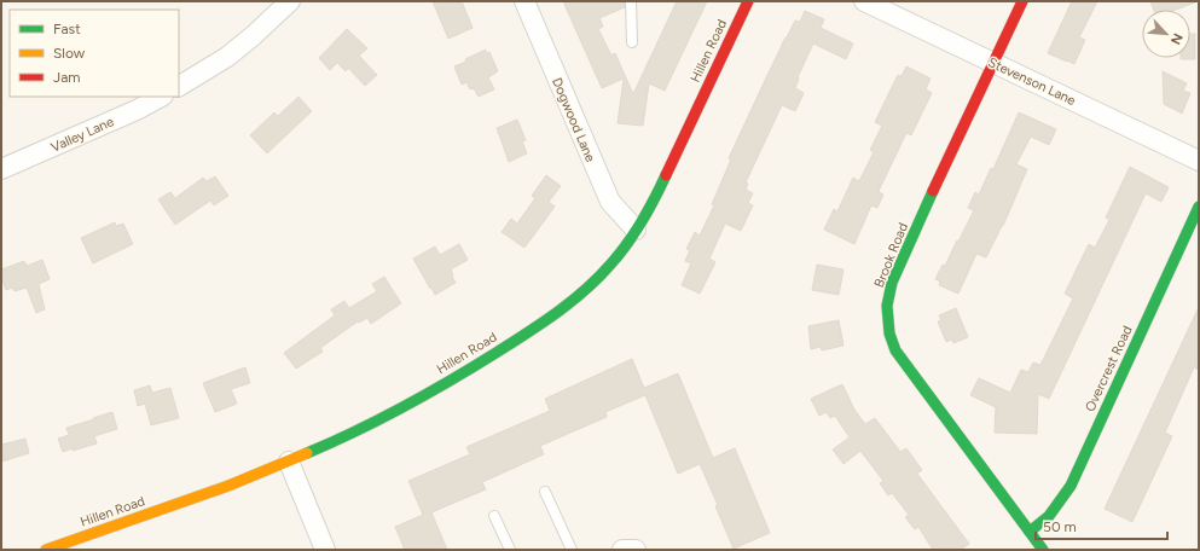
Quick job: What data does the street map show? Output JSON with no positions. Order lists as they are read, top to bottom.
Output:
{
  "streets": {
    "street": [
      "Hillen Road",
      "Stevenson Lane",
      "Dogwood Lane",
      "Valley Lane",
      "Brook Road",
      "Overcrest Road"
    ]
  },
  "crossings": [
    ["Hillen Road", "Dogwood Lane"],
    ["Stevenson Lane", "Brook Road"],
    ["Brook Road", "Overcrest Road"]
  ],
  "legend": ["Fast", "Slow", "Jam"],
  "scale_bar": "50 m",
  "north": "bottom right"
}
